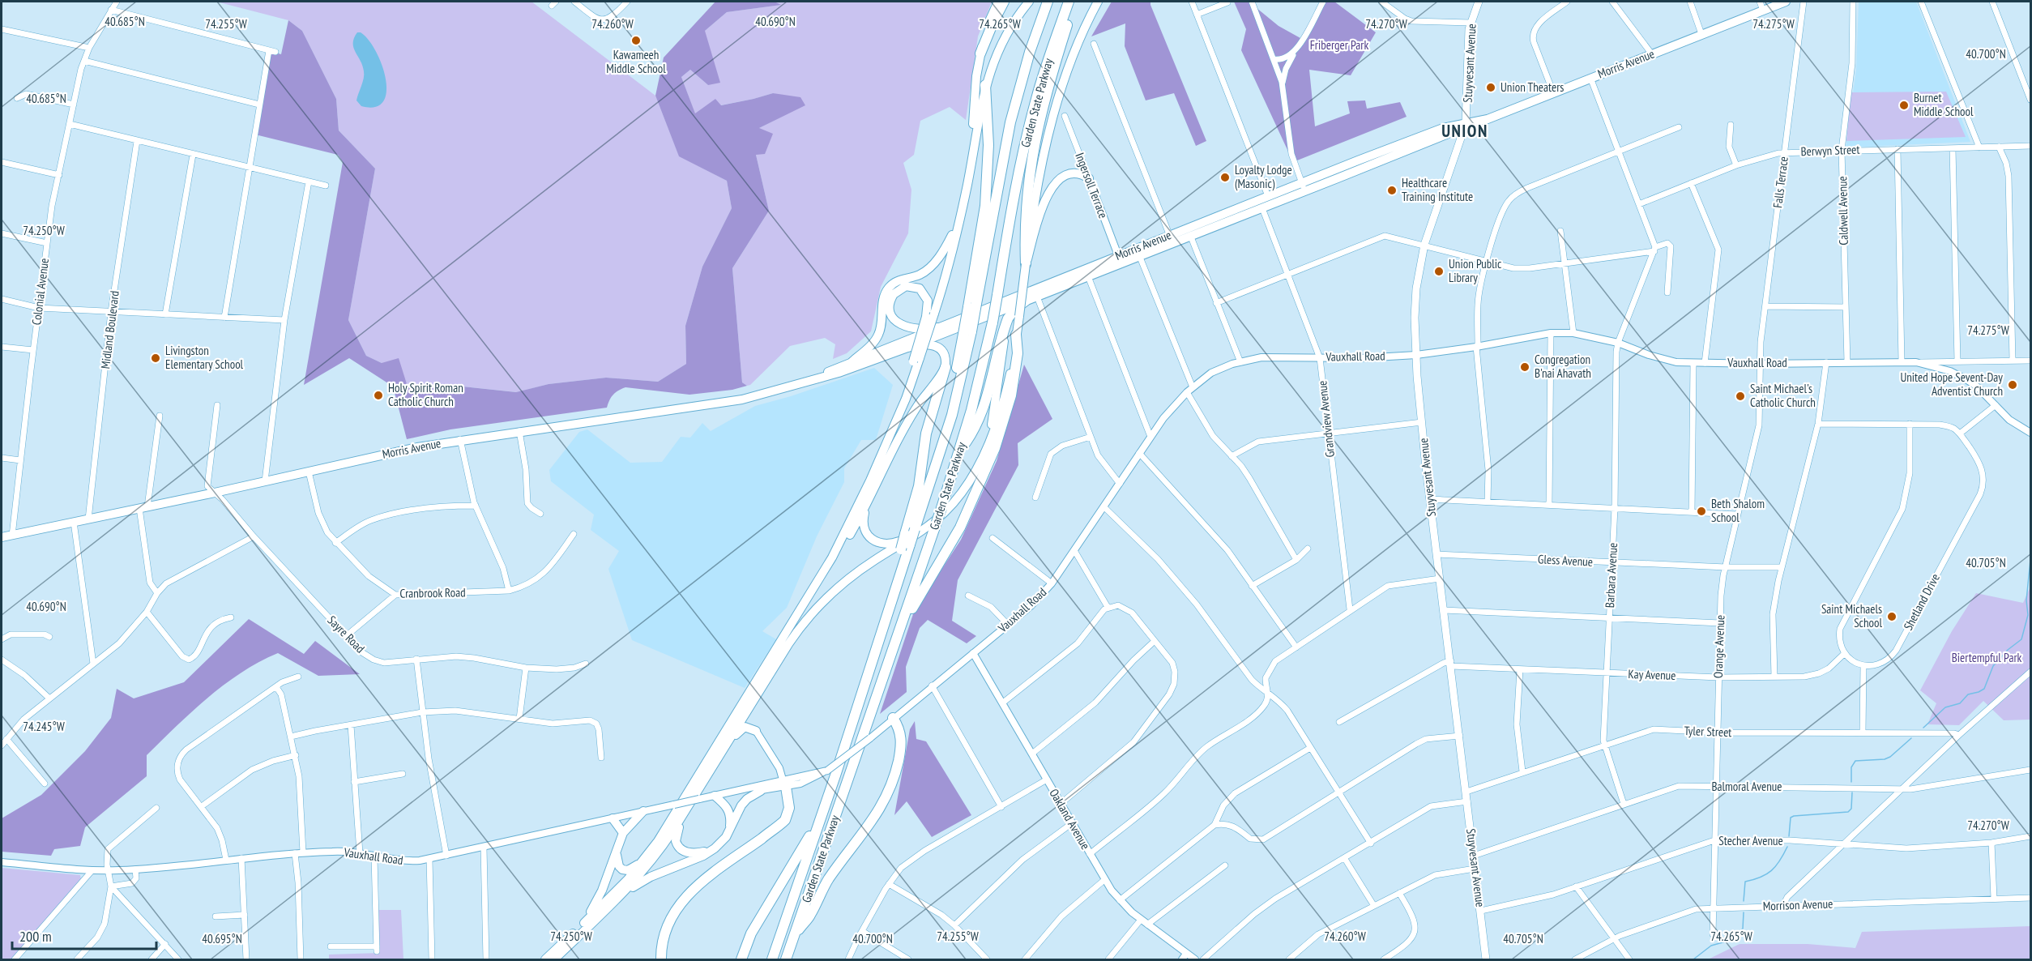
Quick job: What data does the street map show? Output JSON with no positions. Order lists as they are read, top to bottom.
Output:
{
  "streets": {
    "highway": ["Garden State Parkway"],
    "main road": ["Stuyvesant Avenue", "Morris Avenue"],
    "street": [
      "Berwyn Street",
      "Falls Terrace",
      "Ingersoll Terrace",
      "Caldwell Avenue",
      "Colonial Avenue",
      "Midland Boulevard",
      "Vauxhall Road",
      "Grandview Avenue",
      "Gless Avenue",
      "Barbara Avenue",
      "Cranbrook Road",
      "Shetland Drive",
      "Sayre Road",
      "Orange Avenue",
      "Kay Avenue",
      "Tyler Street",
      "Balmoral Avenue",
      "Oakland Avenue",
      "Stecher Avenue",
      "Morrison Avenue"
    ]
  },
  "crossings": [
    ["Stuyvesant Avenue", "Morris Avenue"],
    ["Stuyvesant Avenue", "Vauxhall Road"],
    ["Stuyvesant Avenue", "Gless Avenue"],
    ["Stuyvesant Avenue", "Kay Avenue"],
    ["Stuyvesant Avenue", "Tyler Street"],
    ["Stuyvesant Avenue", "Balmoral Avenue"],
    ["Stuyvesant Avenue", "Stecher Avenue"],
    ["Morris Avenue", "Ingersoll Terrace"],
    ["Morris Avenue", "Colonial Avenue"],
    ["Morris Avenue", "Midland Boulevard"],
    ["Morris Avenue", "Grandview Avenue"],
    ["Morris Avenue", "Cranbrook Road"],
    ["Morris Avenue", "Sayre Road"],
    ["Berwyn Street", "Falls Terrace"],
    ["Berwyn Street", "Caldwell Avenue"],
    ["Falls Terrace", "Vauxhall Road"],
    ["Falls Terrace", "Orange Avenue"],
    ["Caldwell Avenue", "Vauxhall Road"],
    ["Vauxhall Road", "Grandview Avenue"],
    ["Vauxhall Road", "Barbara Avenue"],
    ["Vauxhall Road", "Orange Avenue"],
    ["Vauxhall Road", "Oakland Avenue"],
    ["Gless Avenue", "Barbara Avenue"],
    ["Gless Avenue", "Orange Avenue"],
    ["Barbara Avenue", "Kay Avenue"],
    ["Barbara Avenue", "Tyler Street"],
    ["Barbara Avenue", "Balmoral Avenue"],
    ["Orange Avenue", "Kay Avenue"],
    ["Orange Avenue", "Tyler Street"],
    ["Orange Avenue", "Balmoral Avenue"],
    ["Orange Avenue", "Stecher Avenue"],
    ["Orange Avenue", "Morrison Avenue"]
  ],
  "districts": ["UNION"],
  "parks": ["Friberger Park", "Biertempful Park"],
  "places": [
    "Kawameeh Middle School",
    "Union Theaters",
    "Burnet Middle School",
    "Loyalty Lodge (Masonic)",
    "Healthcare Training Institute",
    "Union Public Library",
    "Livingston Elementary School",
    "Congregation B'nai Ahavath",
    "United Hope Sevent-Day Adventist Church",
    "Holy Spirit Roman Catholic Church",
    "Saint Michael's Catholic Church",
    "Beth Shalom School",
    "Saint Michaels School"
  ],
  "scale_bar": "200 m",
  "coordinates": [
    "40.685°N",
    "40.690°N",
    "74.255°W",
    "74.260°W",
    "74.265°W",
    "74.270°W",
    "74.275°W",
    "40.700°N",
    "74.250°W",
    "40.705°N",
    "74.245°W",
    "40.695°N"
  ]
}
